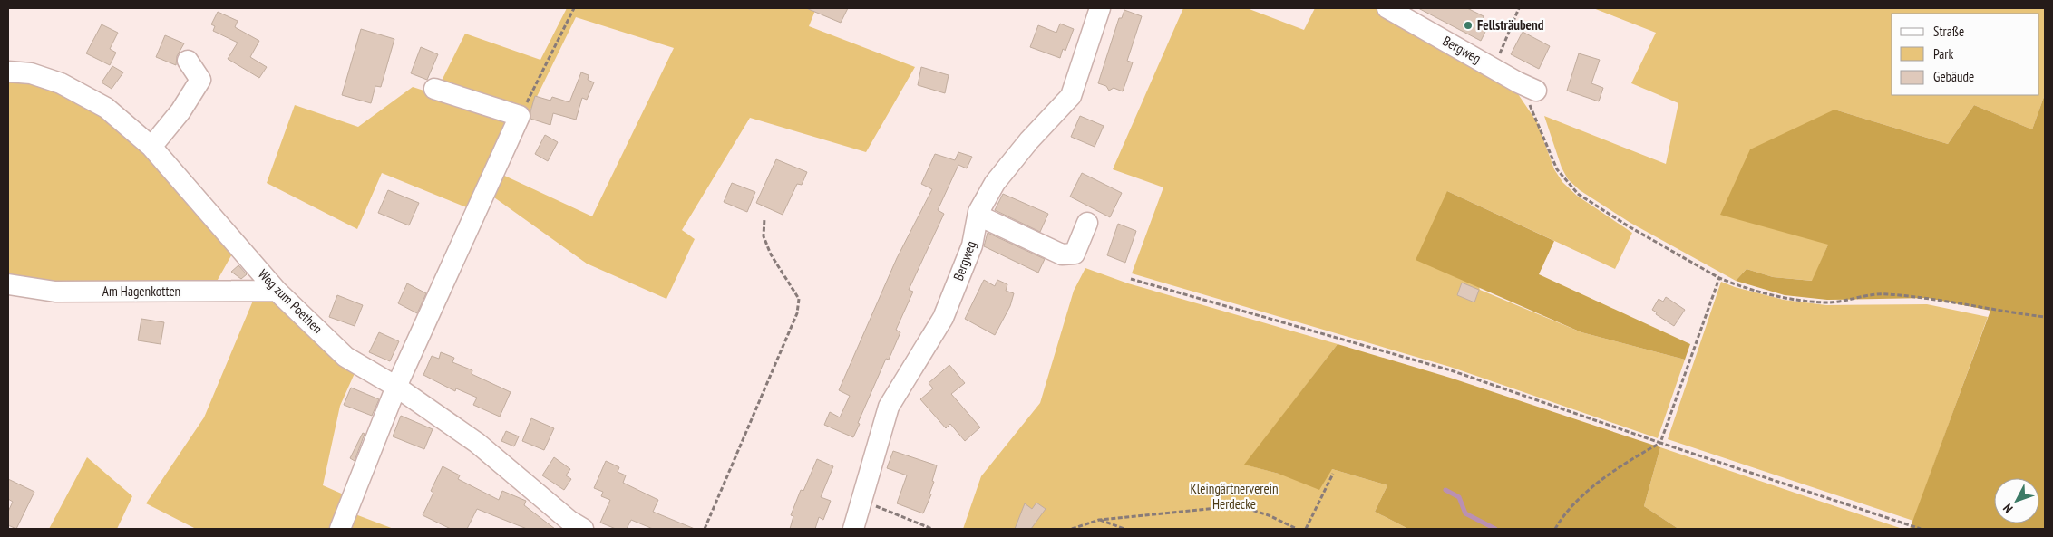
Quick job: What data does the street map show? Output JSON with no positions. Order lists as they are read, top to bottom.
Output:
{
  "streets": {
    "street": ["Bergweg", "Am Hagenkotten", "Weg zum Poethen"]
  },
  "crossings": [
    ["Am Hagenkotten", "Weg zum Poethen"]
  ],
  "parks": ["Kleingärtnerverein Herdecke"],
  "places": ["Fellsträubend"],
  "legend": ["Straße", "Park", "Gebäude"],
  "north": "bottom left"
}
